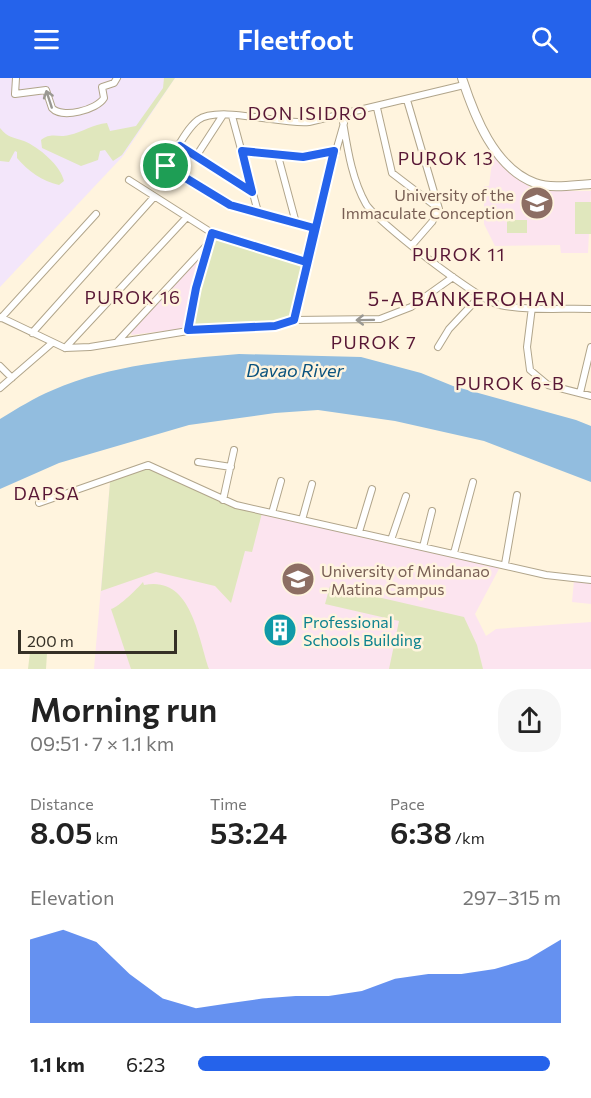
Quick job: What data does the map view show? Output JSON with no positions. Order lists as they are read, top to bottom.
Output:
{
  "districts": [
    "DON ISIDRO",
    "PUROK 13",
    "PUROK 11",
    "PUROK 16",
    "5-A BANKEROHAN",
    "PUROK 7",
    "PUROK 6-B",
    "DAPSA"
  ],
  "water": ["Davao River"],
  "places": {
    "school or university": ["University of the Immaculate Conception", "University of Mindanao - Matina Campus"],
    "building": ["Professional Schools Building"]
  },
  "scale_bar": "200 m",
  "page": {
    "header": "Fleetfoot",
    "scale": "200 m",
    "heading": ["Morning run", "09:51 · 7 × 1.1 km"],
    "stats": [
      ["Distance", "8.05 km"],
      ["Time", "53:24"],
      ["Pace", "6:38 /km"]
    ],
    "chart": ["Elevation", "297–315 m"],
    "list": [
      {
        "name": "1.1 km",
        "note": "6:23"
      }
    ]
  }
}
